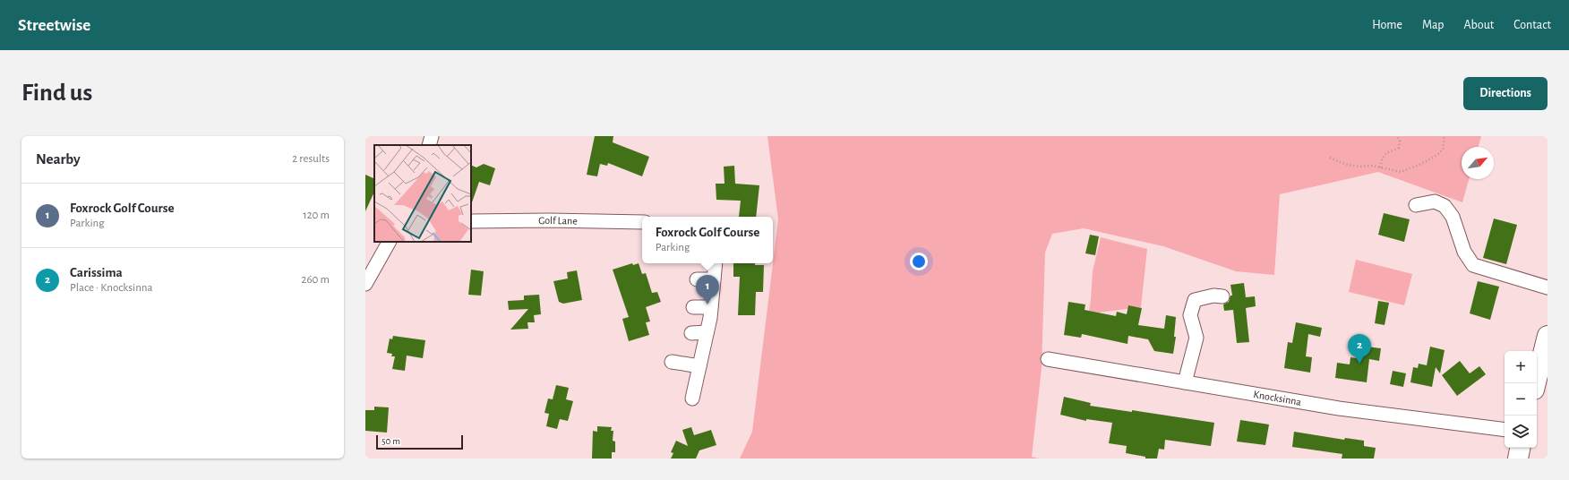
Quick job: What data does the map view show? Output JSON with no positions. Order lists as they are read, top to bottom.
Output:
{
  "streets": {
    "street": ["Golf Lane", "Knocksinna"]
  },
  "scale_bar": "50 m",
  "north": "top right",
  "page": {
    "header": "Streetwise",
    "nav": [
      "Home",
      "Map",
      "About",
      "Contact"
    ],
    "buttons": "Directions",
    "title": "Find us",
    "heading": ["Nearby", "2 results"],
    "list": [
      {
        "mark": "1",
        "name": "Foxrock Golf Course",
        "note": "Parking",
        "value": "120 m"
      },
      {
        "mark": "2",
        "name": "Carissima",
        "note": "Place · Knocksinna",
        "value": "260 m"
      }
    ],
    "popup": ["Foxrock Golf Course", "Parking"],
    "pins": ["1", "2"],
    "map_buttons": ["+", "−"],
    "scale": "50 m"
  }
}
